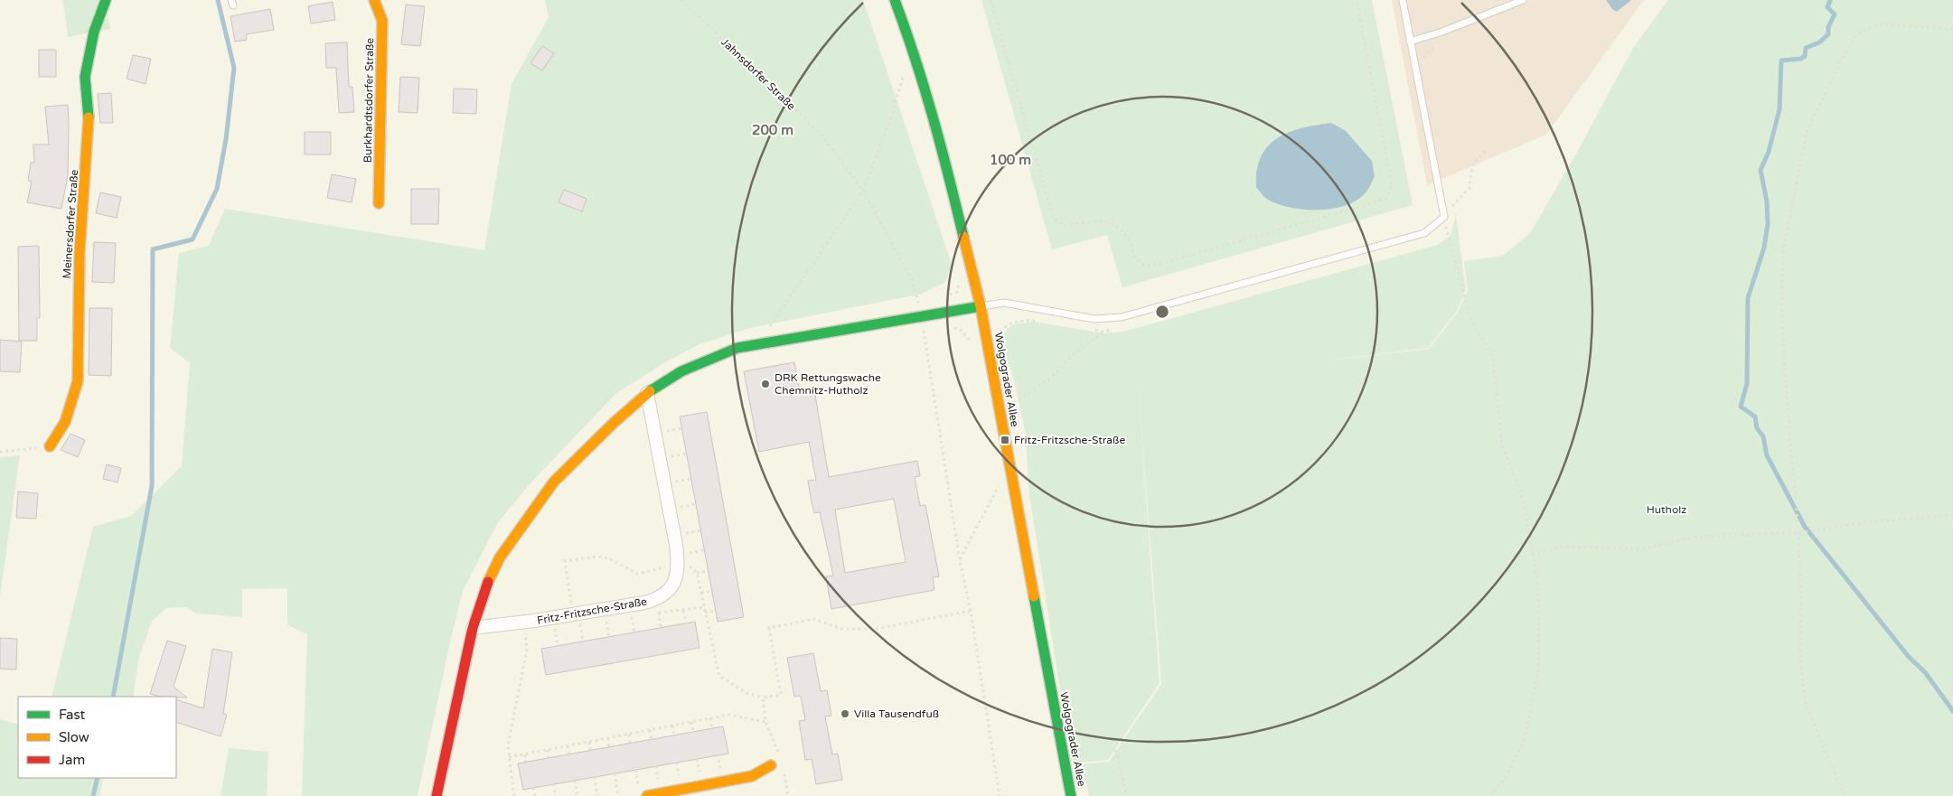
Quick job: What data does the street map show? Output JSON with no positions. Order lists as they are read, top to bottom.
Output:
{
  "streets": {
    "street": [
      "Burkhardtsdorfer Straße",
      "Meinersdorfer Straße",
      "Wolgograder Allee",
      "Fritz-Fritzsche-Straße"
    ],
    "path": ["Jahnsdorfer Straße"]
  },
  "parks": ["Hutholz"],
  "places": {
    "other": ["DRK Rettungswache Chemnitz-Hutholz", "Villa Tausendfuß"],
    "transit": ["Fritz-Fritzsche-Straße"]
  },
  "legend": ["Fast", "Slow", "Jam"],
  "rings": ["200 m", "100 m"]
}
